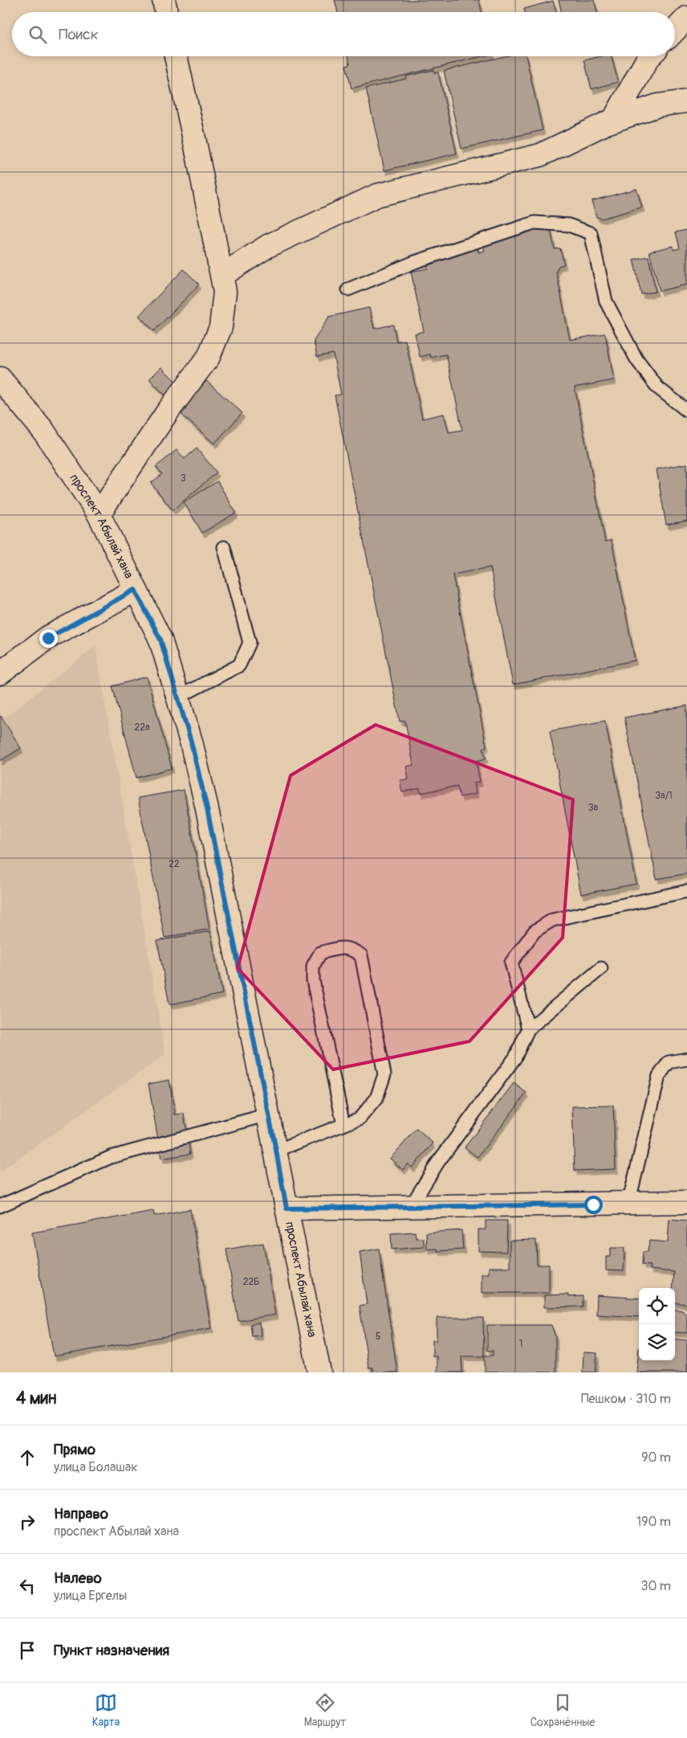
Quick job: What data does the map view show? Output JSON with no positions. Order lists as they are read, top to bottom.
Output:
{
  "streets": {
    "street": ["проспект Абылай хана"]
  },
  "house_numbers": [
    "3",
    "22а",
    "3а/1",
    "3а",
    "22",
    "22Б",
    "5",
    "1"
  ],
  "page": {
    "search": "Поиск",
    "heading": ["4 мин", "Пешком · 310 m"],
    "list": [
      ["Прямо", "улица Болашак", "90 m"],
      ["Направо", "проспект Абылай хана", "190 m"],
      ["Налево", "улица Ергелы", "30 m"],
      "Пункт назначения"
    ],
    "nav": ["Карта", "Маршрут", "Сохранённые"]
  }
}
